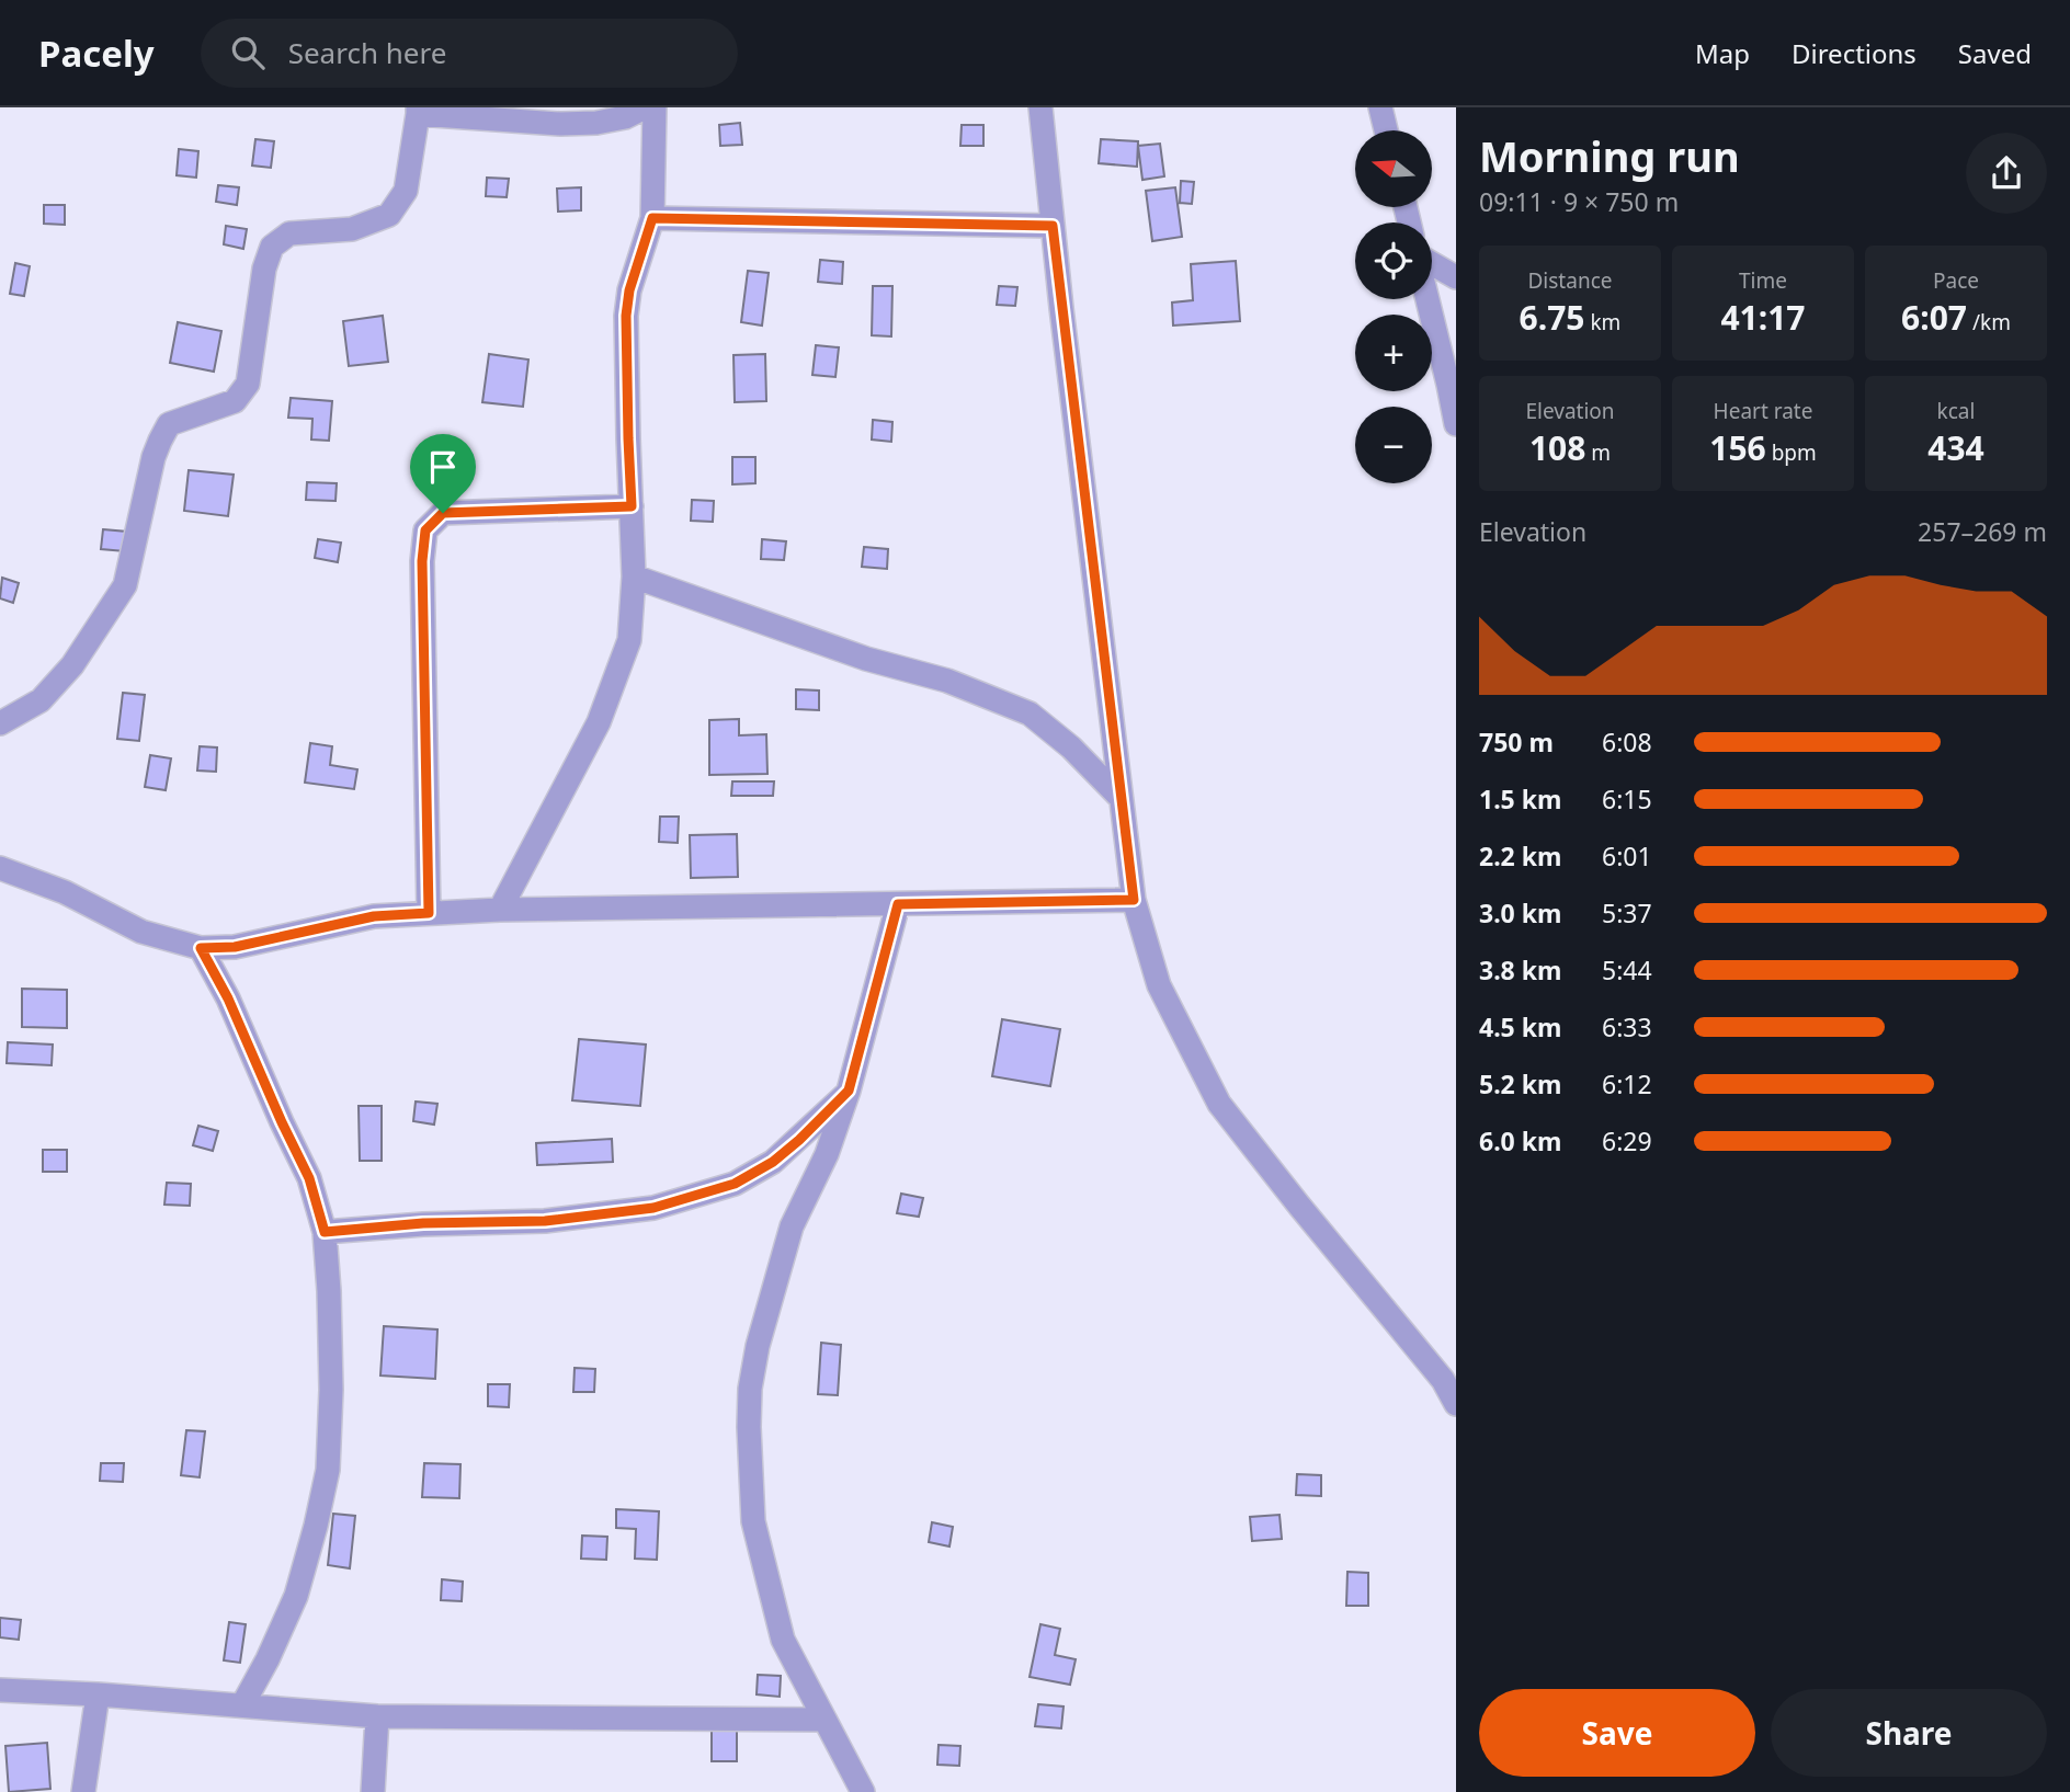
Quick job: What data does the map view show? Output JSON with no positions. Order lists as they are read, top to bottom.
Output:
{
  "north": "left",
  "page": {
    "header": "Pacely",
    "search": "Search here",
    "nav": ["Map", "Directions", "Saved"],
    "heading": ["Morning run", "09:11 · 9 × 750 m"],
    "map_buttons": ["+", "−"],
    "stats": [
      ["Distance", "6.75 km"],
      ["Time", "41:17"],
      ["Pace", "6:07 /km"],
      ["Elevation", "108 m"],
      ["Heart rate", "156 bpm"],
      ["kcal", "434"]
    ],
    "chart": ["Elevation", "257–269 m"],
    "list": [
      {
        "name": "750 m",
        "note": "6:08"
      },
      {
        "name": "1.5 km",
        "note": "6:15"
      },
      {
        "name": "2.2 km",
        "note": "6:01"
      },
      {
        "name": "3.0 km",
        "note": "5:37"
      },
      {
        "name": "3.8 km",
        "note": "5:44"
      },
      {
        "name": "4.5 km",
        "note": "6:33"
      },
      {
        "name": "5.2 km",
        "note": "6:12"
      },
      {
        "name": "6.0 km",
        "note": "6:29"
      }
    ],
    "buttons": ["Save", "Share"]
  }
}
